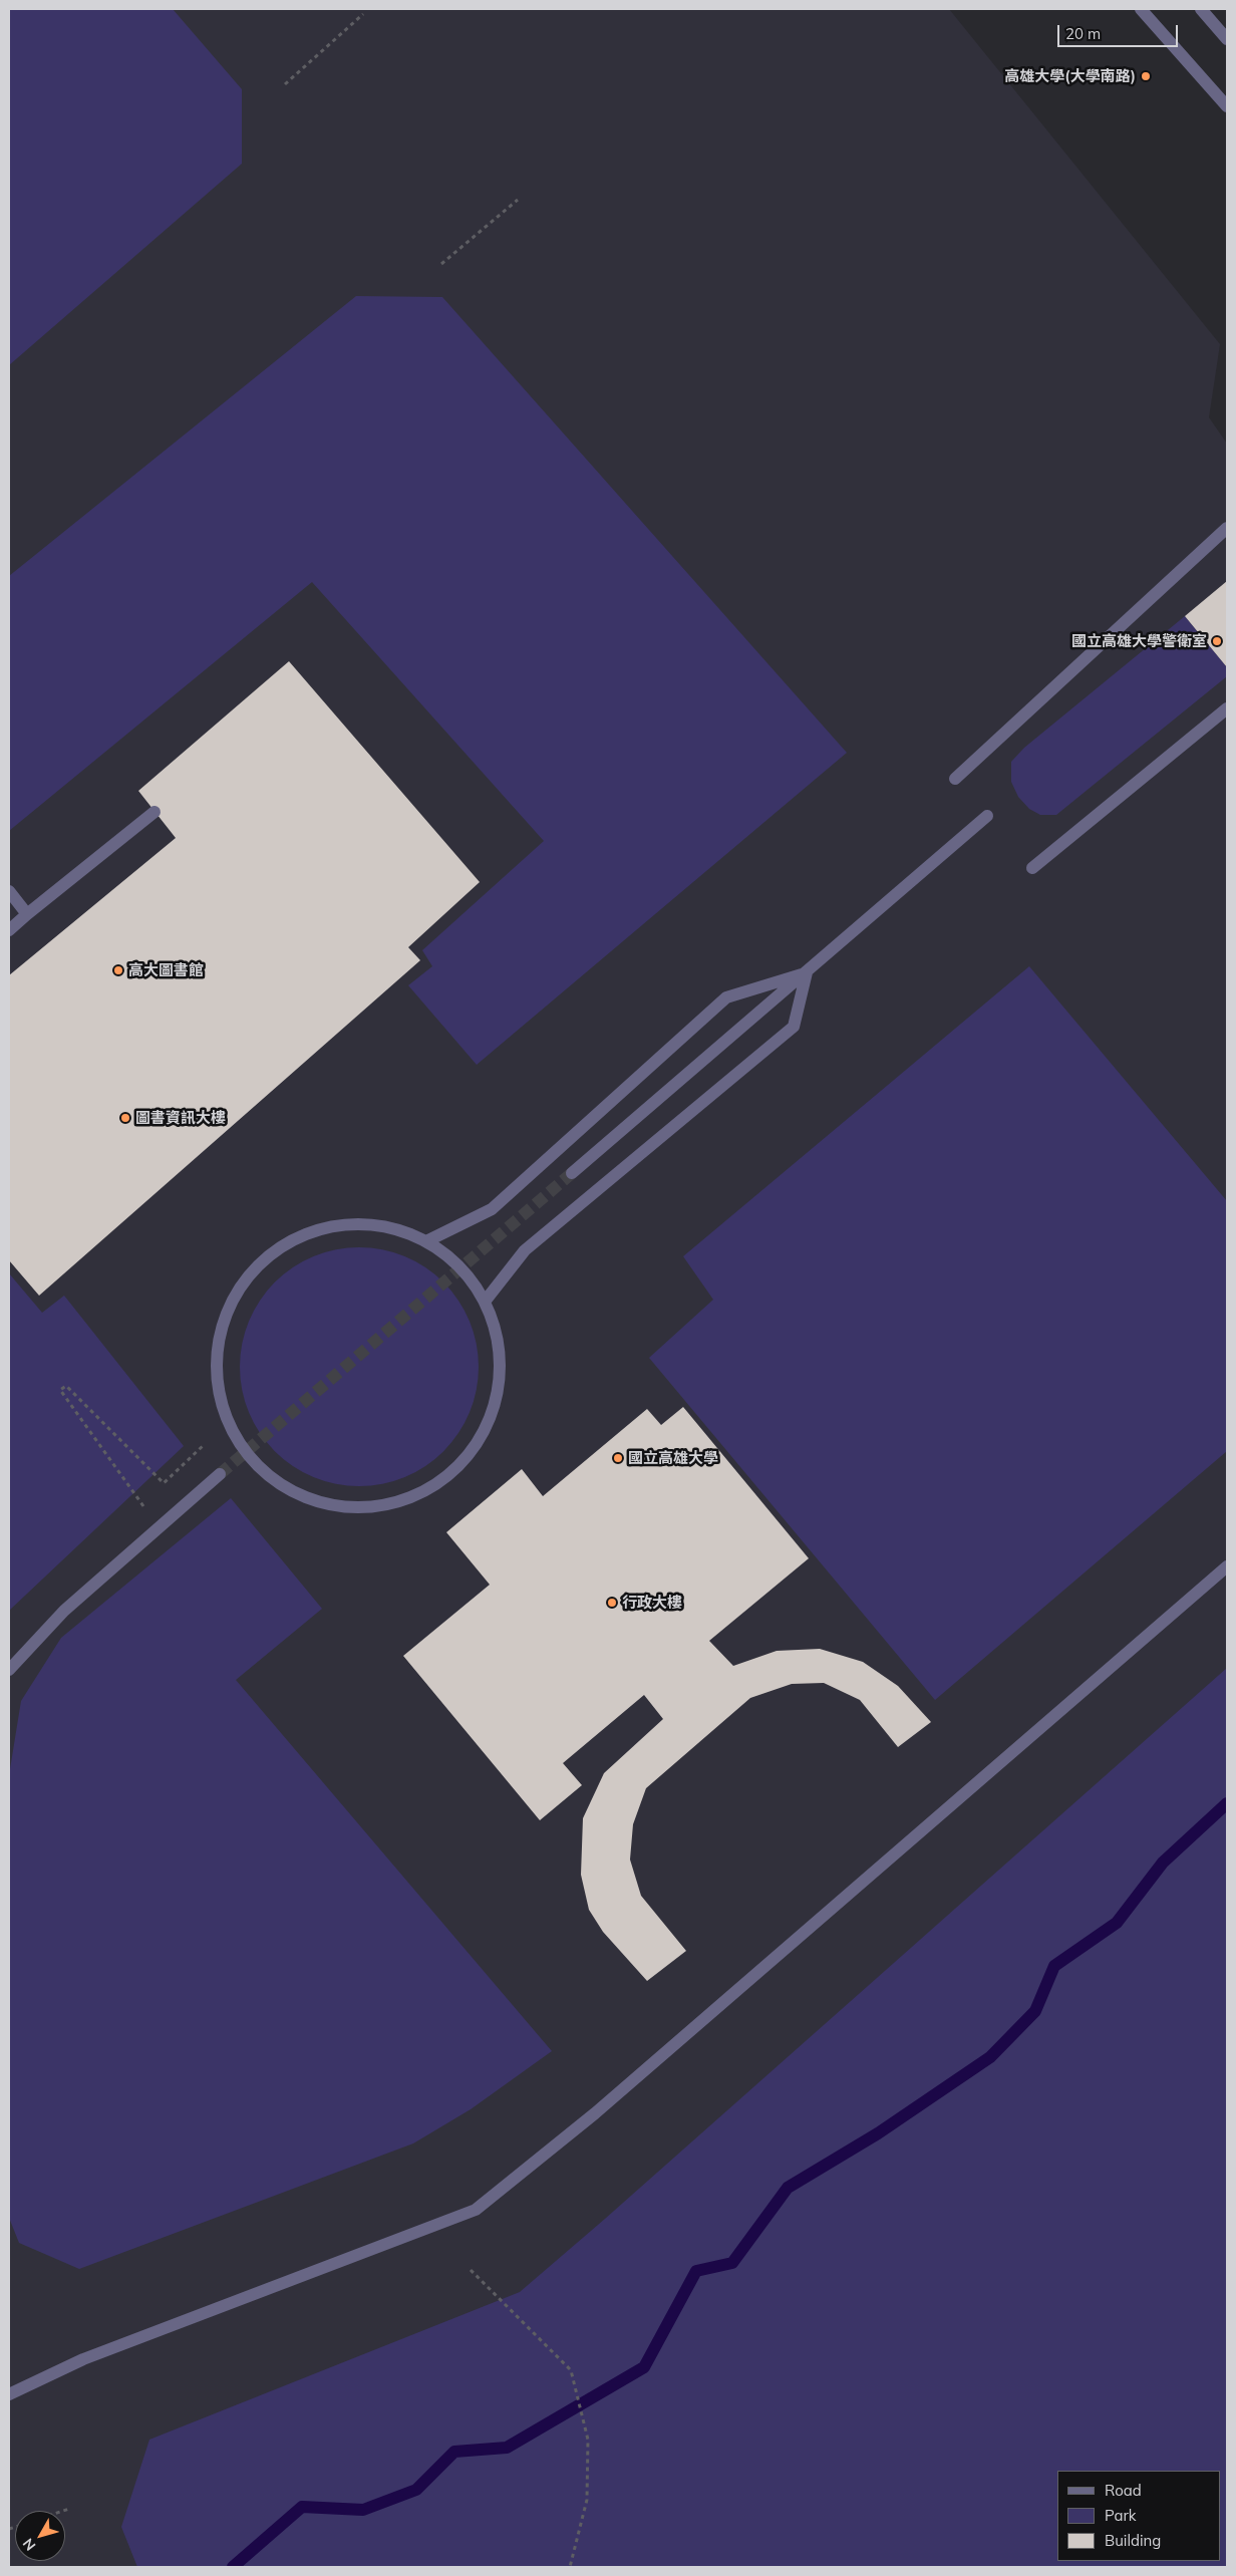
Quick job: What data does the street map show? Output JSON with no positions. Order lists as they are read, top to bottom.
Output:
{
  "places": [
    "高雄大學(大學南路)",
    "國立高雄大學警衛室",
    "高大圖書館",
    "圖書資訊大樓",
    "國立高雄大學",
    "行政大樓"
  ],
  "legend": ["Road", "Park", "Building"],
  "scale_bar": "20 m",
  "north": "bottom left"
}
